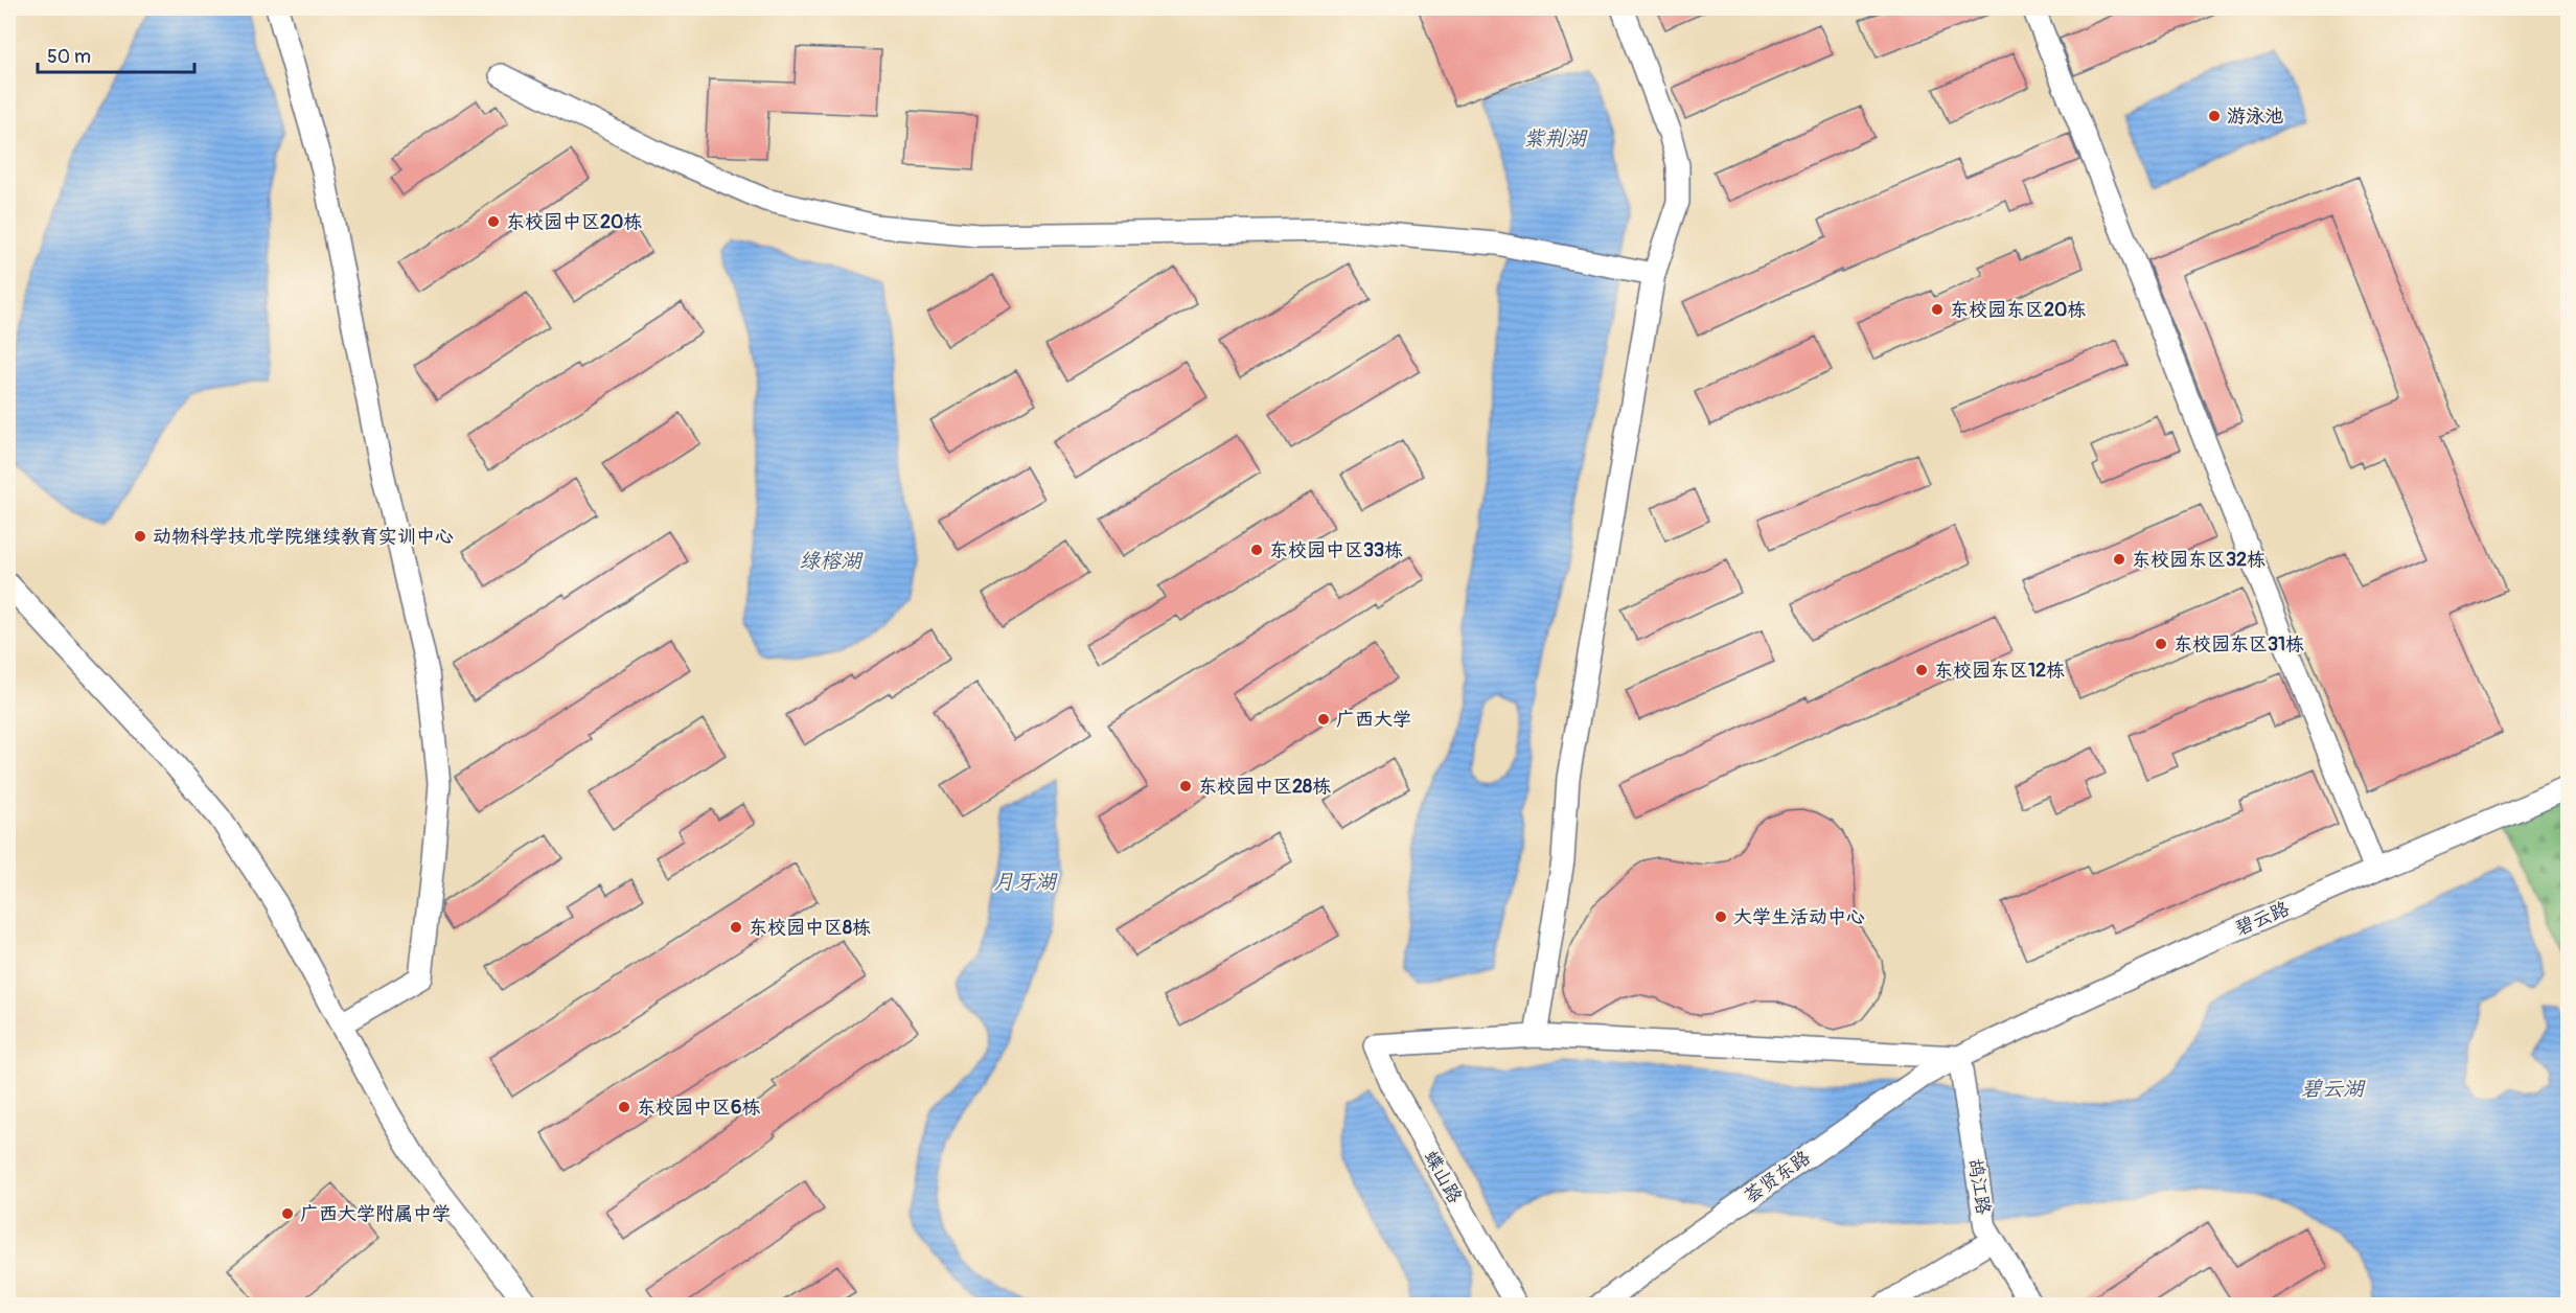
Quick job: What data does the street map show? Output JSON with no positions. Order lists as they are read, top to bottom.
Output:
{
  "streets": {
    "street": [
      "碧云路",
      "蝶山路",
      "荟贤东路",
      "鸪江路"
    ]
  },
  "crossings": [
    ["碧云路", "荟贤东路"],
    ["碧云路", "鸪江路"],
    ["荟贤东路", "鸪江路"]
  ],
  "water": [
    "紫荆湖",
    "绿榕湖",
    "月牙湖",
    "碧云湖"
  ],
  "places": [
    "游泳池",
    "东校园中区20栋",
    "东校园东区20栋",
    "动物科学技术学院继续教育实训中心",
    "东校园中区33栋",
    "东校园东区32栋",
    "东校园东区31栋",
    "东校园东区12栋",
    "广西大学",
    "东校园中区28栋",
    "大学生活动中心",
    "东校园中区8栋",
    "东校园中区6栋",
    "广西大学附属中学"
  ],
  "scale_bar": "50 m"
}
